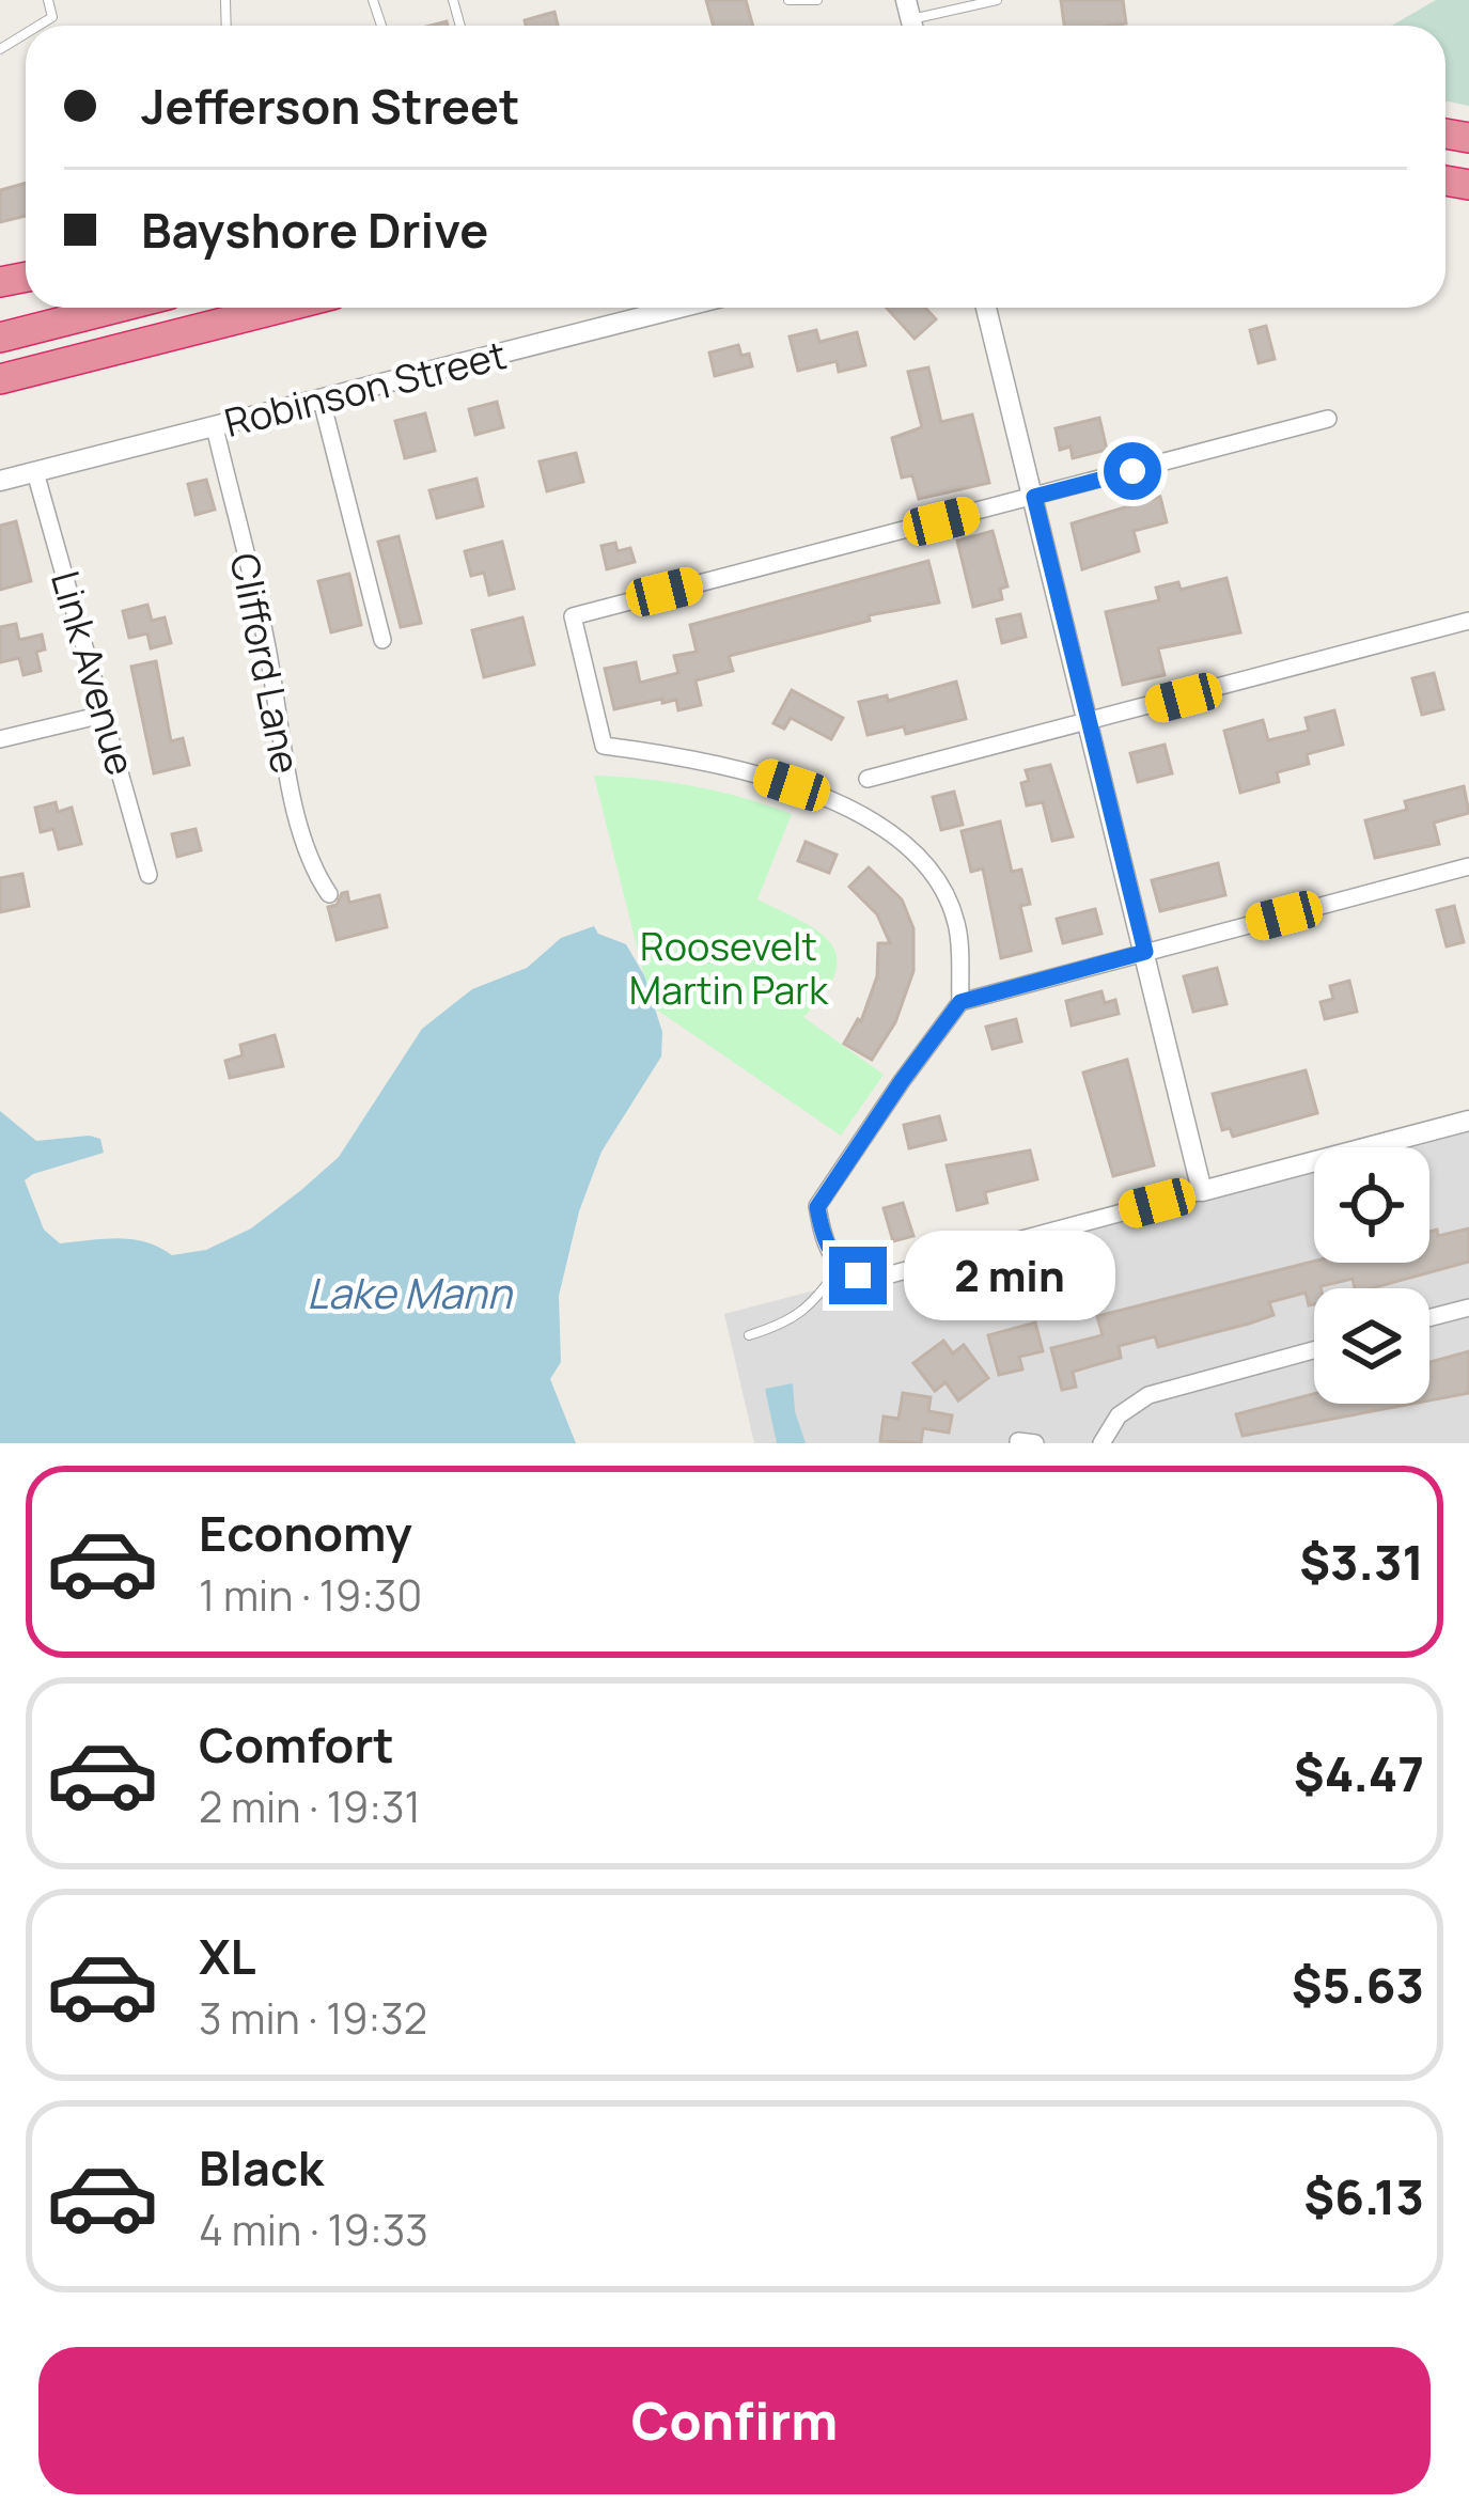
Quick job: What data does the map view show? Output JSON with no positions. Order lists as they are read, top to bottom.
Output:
{
  "streets": {
    "street": ["Robinson Street", "Clifford Lane", "Link Avenue"]
  },
  "crossings": [
    ["Robinson Street", "Clifford Lane"],
    ["Robinson Street", "Link Avenue"]
  ],
  "water": ["Lake Mann"],
  "parks": ["Roosevelt Martin Park"],
  "page": {
    "banner": ["Jefferson Street", "Bayshore Drive"],
    "bubble": "2 min",
    "list": [
      {
        "name": "Economy",
        "note": "1 min · 19:30",
        "value": "$3.31"
      },
      {
        "name": "Comfort",
        "note": "2 min · 19:31",
        "value": "$4.47"
      },
      {
        "name": "XL",
        "note": "3 min · 19:32",
        "value": "$5.63"
      },
      {
        "name": "Black",
        "note": "4 min · 19:33",
        "value": "$6.13"
      }
    ],
    "buttons": "Confirm"
  }
}
